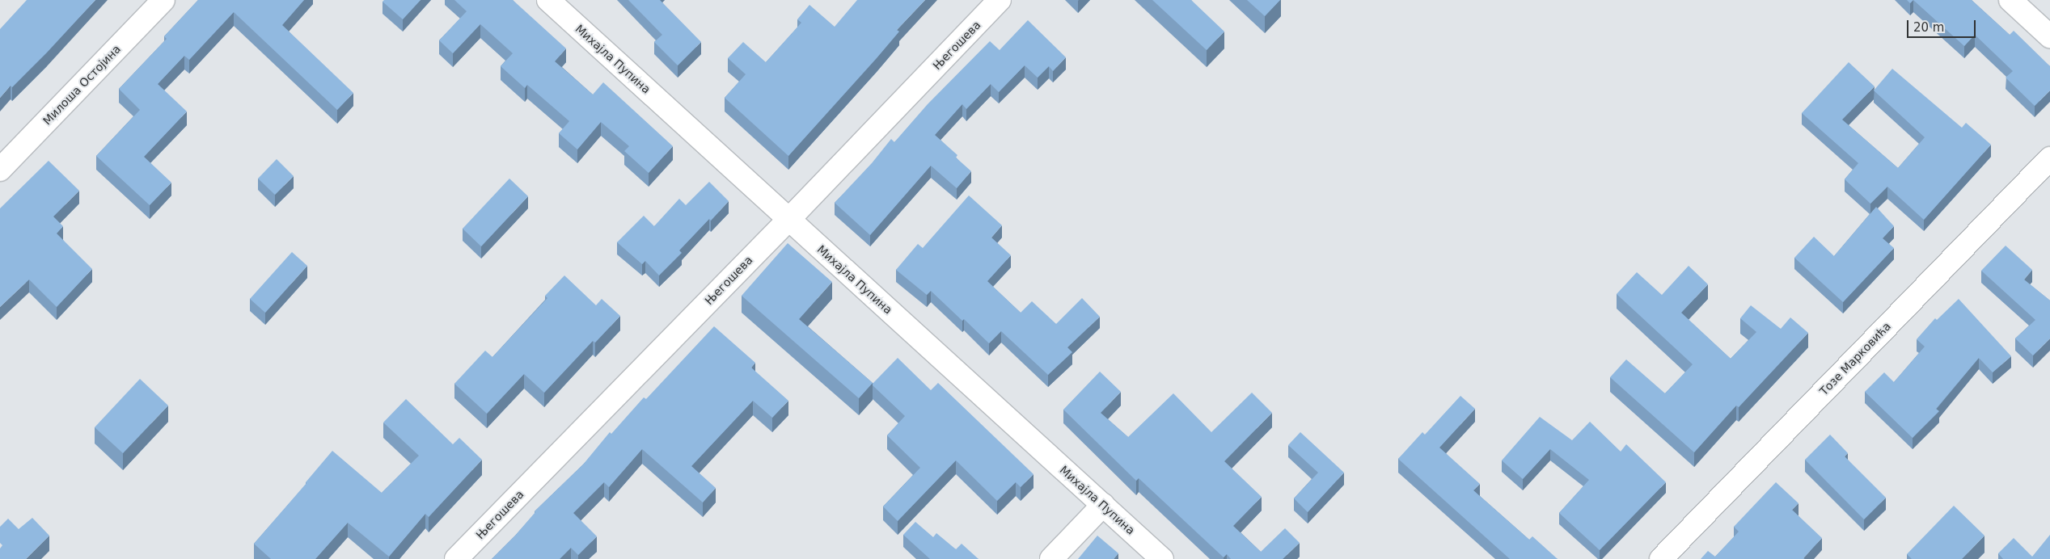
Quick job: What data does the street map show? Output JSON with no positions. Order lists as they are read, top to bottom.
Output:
{
  "streets": {
    "street": [
      "Његошева",
      "Михајла Пупина",
      "Милоша Остојина",
      "Тозе Марковића"
    ]
  },
  "crossings": [
    ["Његошева", "Михајла Пупина"]
  ],
  "scale_bar": "20 m"
}
